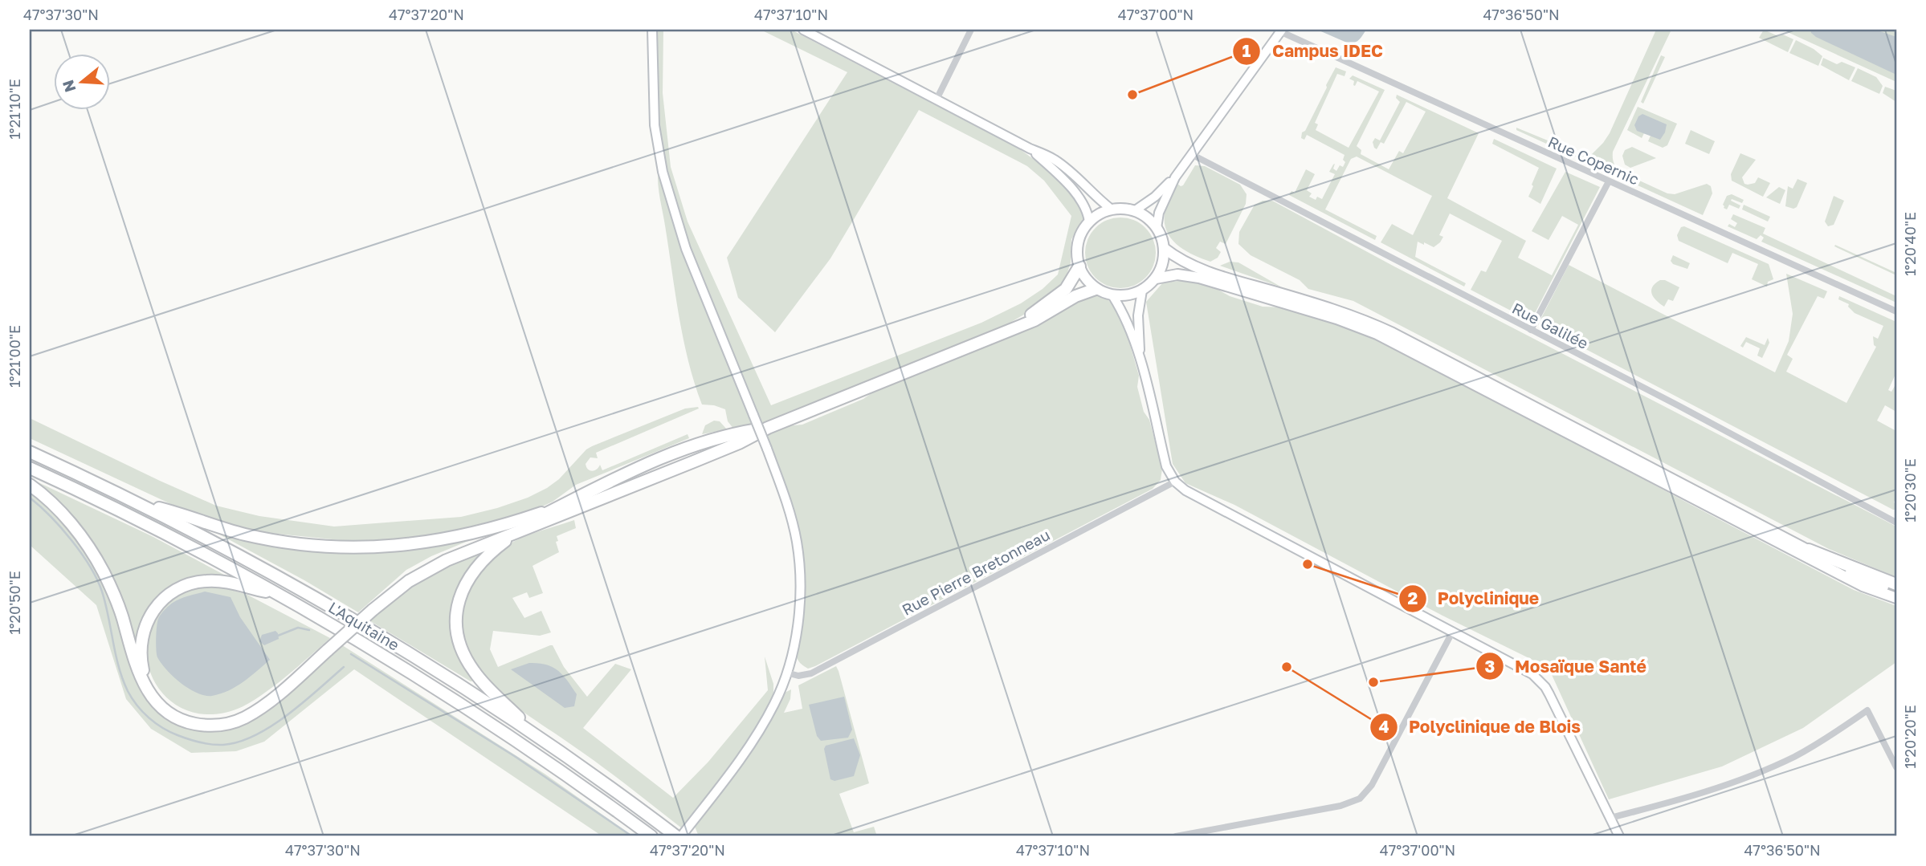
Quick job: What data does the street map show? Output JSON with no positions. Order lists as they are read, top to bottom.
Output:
{
  "streets": {
    "highway": ["L'Aquitaine"],
    "street": ["Rue Copernic", "Rue Galilée", "Rue Pierre Bretonneau"]
  },
  "places": [
    "Campus IDEC",
    "Polyclinique",
    "Polyclinique de Blois",
    "Mosaïque Santé"
  ],
  "north": "left",
  "coordinates": [
    "47°37'30\"N",
    "47°37'20\"N",
    "47°37'10\"N",
    "47°37'00\"N",
    "47°36'50\"N",
    "1°21'10\"E",
    "1°20'40\"E",
    "1°21'00\"E",
    "1°20'30\"E",
    "1°20'50\"E",
    "1°20'20\"E"
  ]
}
